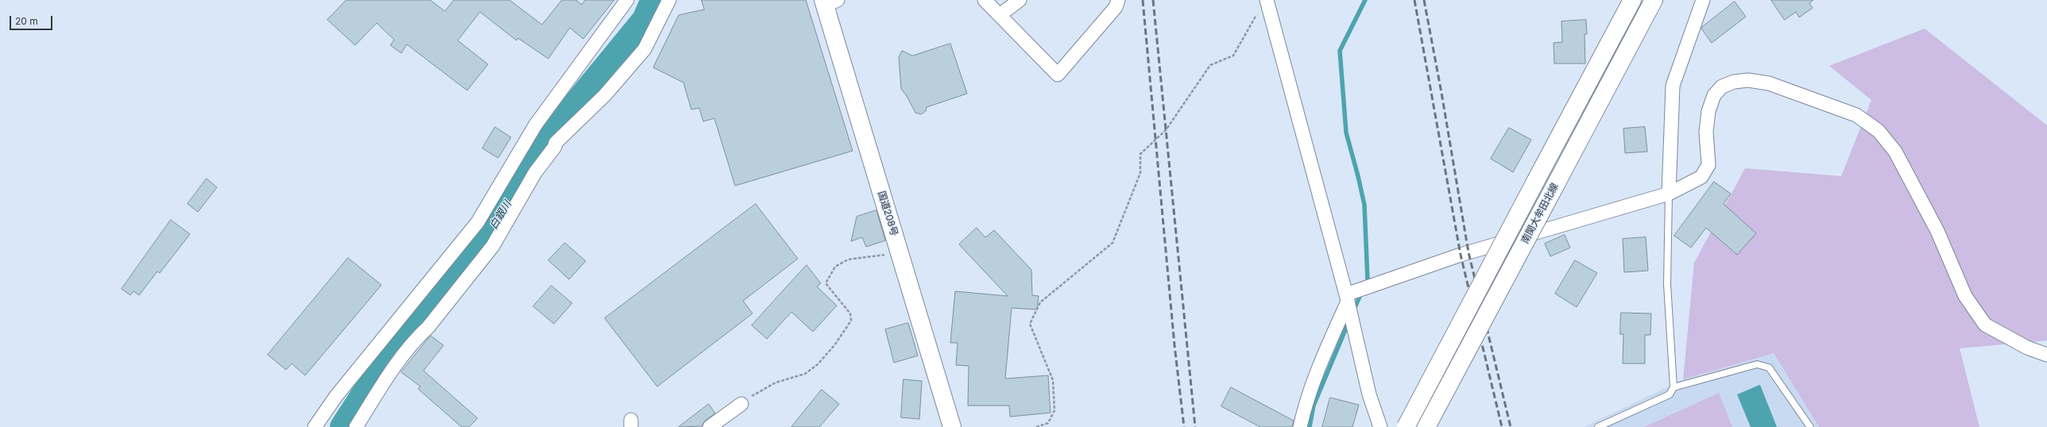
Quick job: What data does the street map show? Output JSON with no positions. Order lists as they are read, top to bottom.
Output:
{
  "streets": {
    "main road": ["国道208号", "南関大牟田北線"]
  },
  "water": ["白銀川"],
  "scale_bar": "20 m"
}
